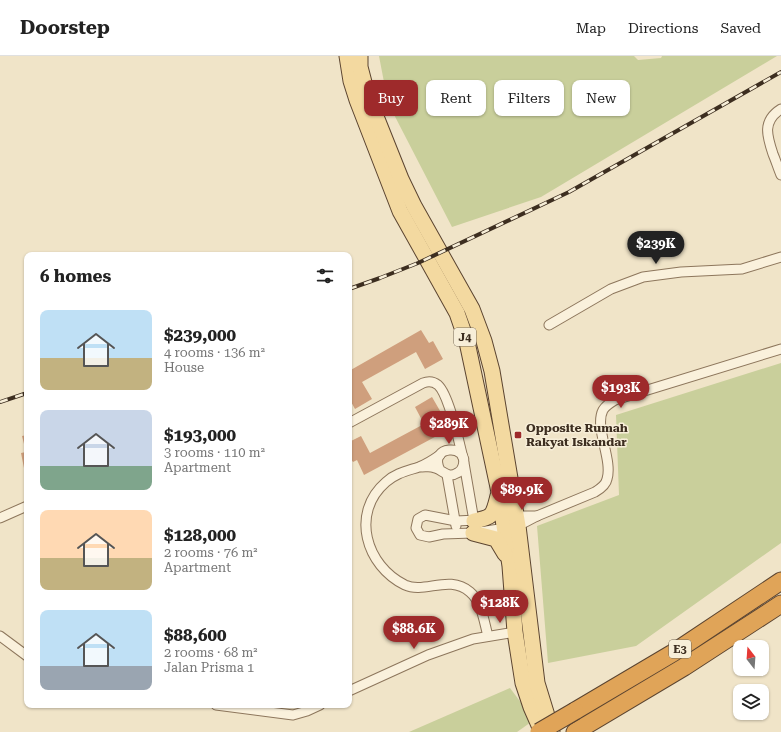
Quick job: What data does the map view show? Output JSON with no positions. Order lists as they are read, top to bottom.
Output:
{
  "streets": {
    "highway": ["E3"],
    "main road": ["J4"]
  },
  "places": {
    "transit": ["Opposite Rumah Rakyat Iskandar"]
  },
  "north": "top",
  "page": {
    "header": "Doorstep",
    "nav": ["Map", "Directions", "Saved"],
    "chip": [
      "Buy",
      "Rent",
      "Filters",
      "New"
    ],
    "price": [
      "$239K",
      "$193K",
      "$289K",
      "$89.9K",
      "$128K",
      "$88.6K"
    ],
    "heading": "6 homes",
    "list": [
      {
        "name": "$239,000",
        "note": "4 rooms · 136 m² · House"
      },
      {
        "name": "$193,000",
        "note": "3 rooms · 110 m² · Apartment"
      },
      {
        "name": "$128,000",
        "note": "2 rooms · 76 m² · Apartment"
      },
      {
        "name": "$88,600",
        "note": "2 rooms · 68 m² · Jalan Prisma 1"
      }
    ]
  }
}
